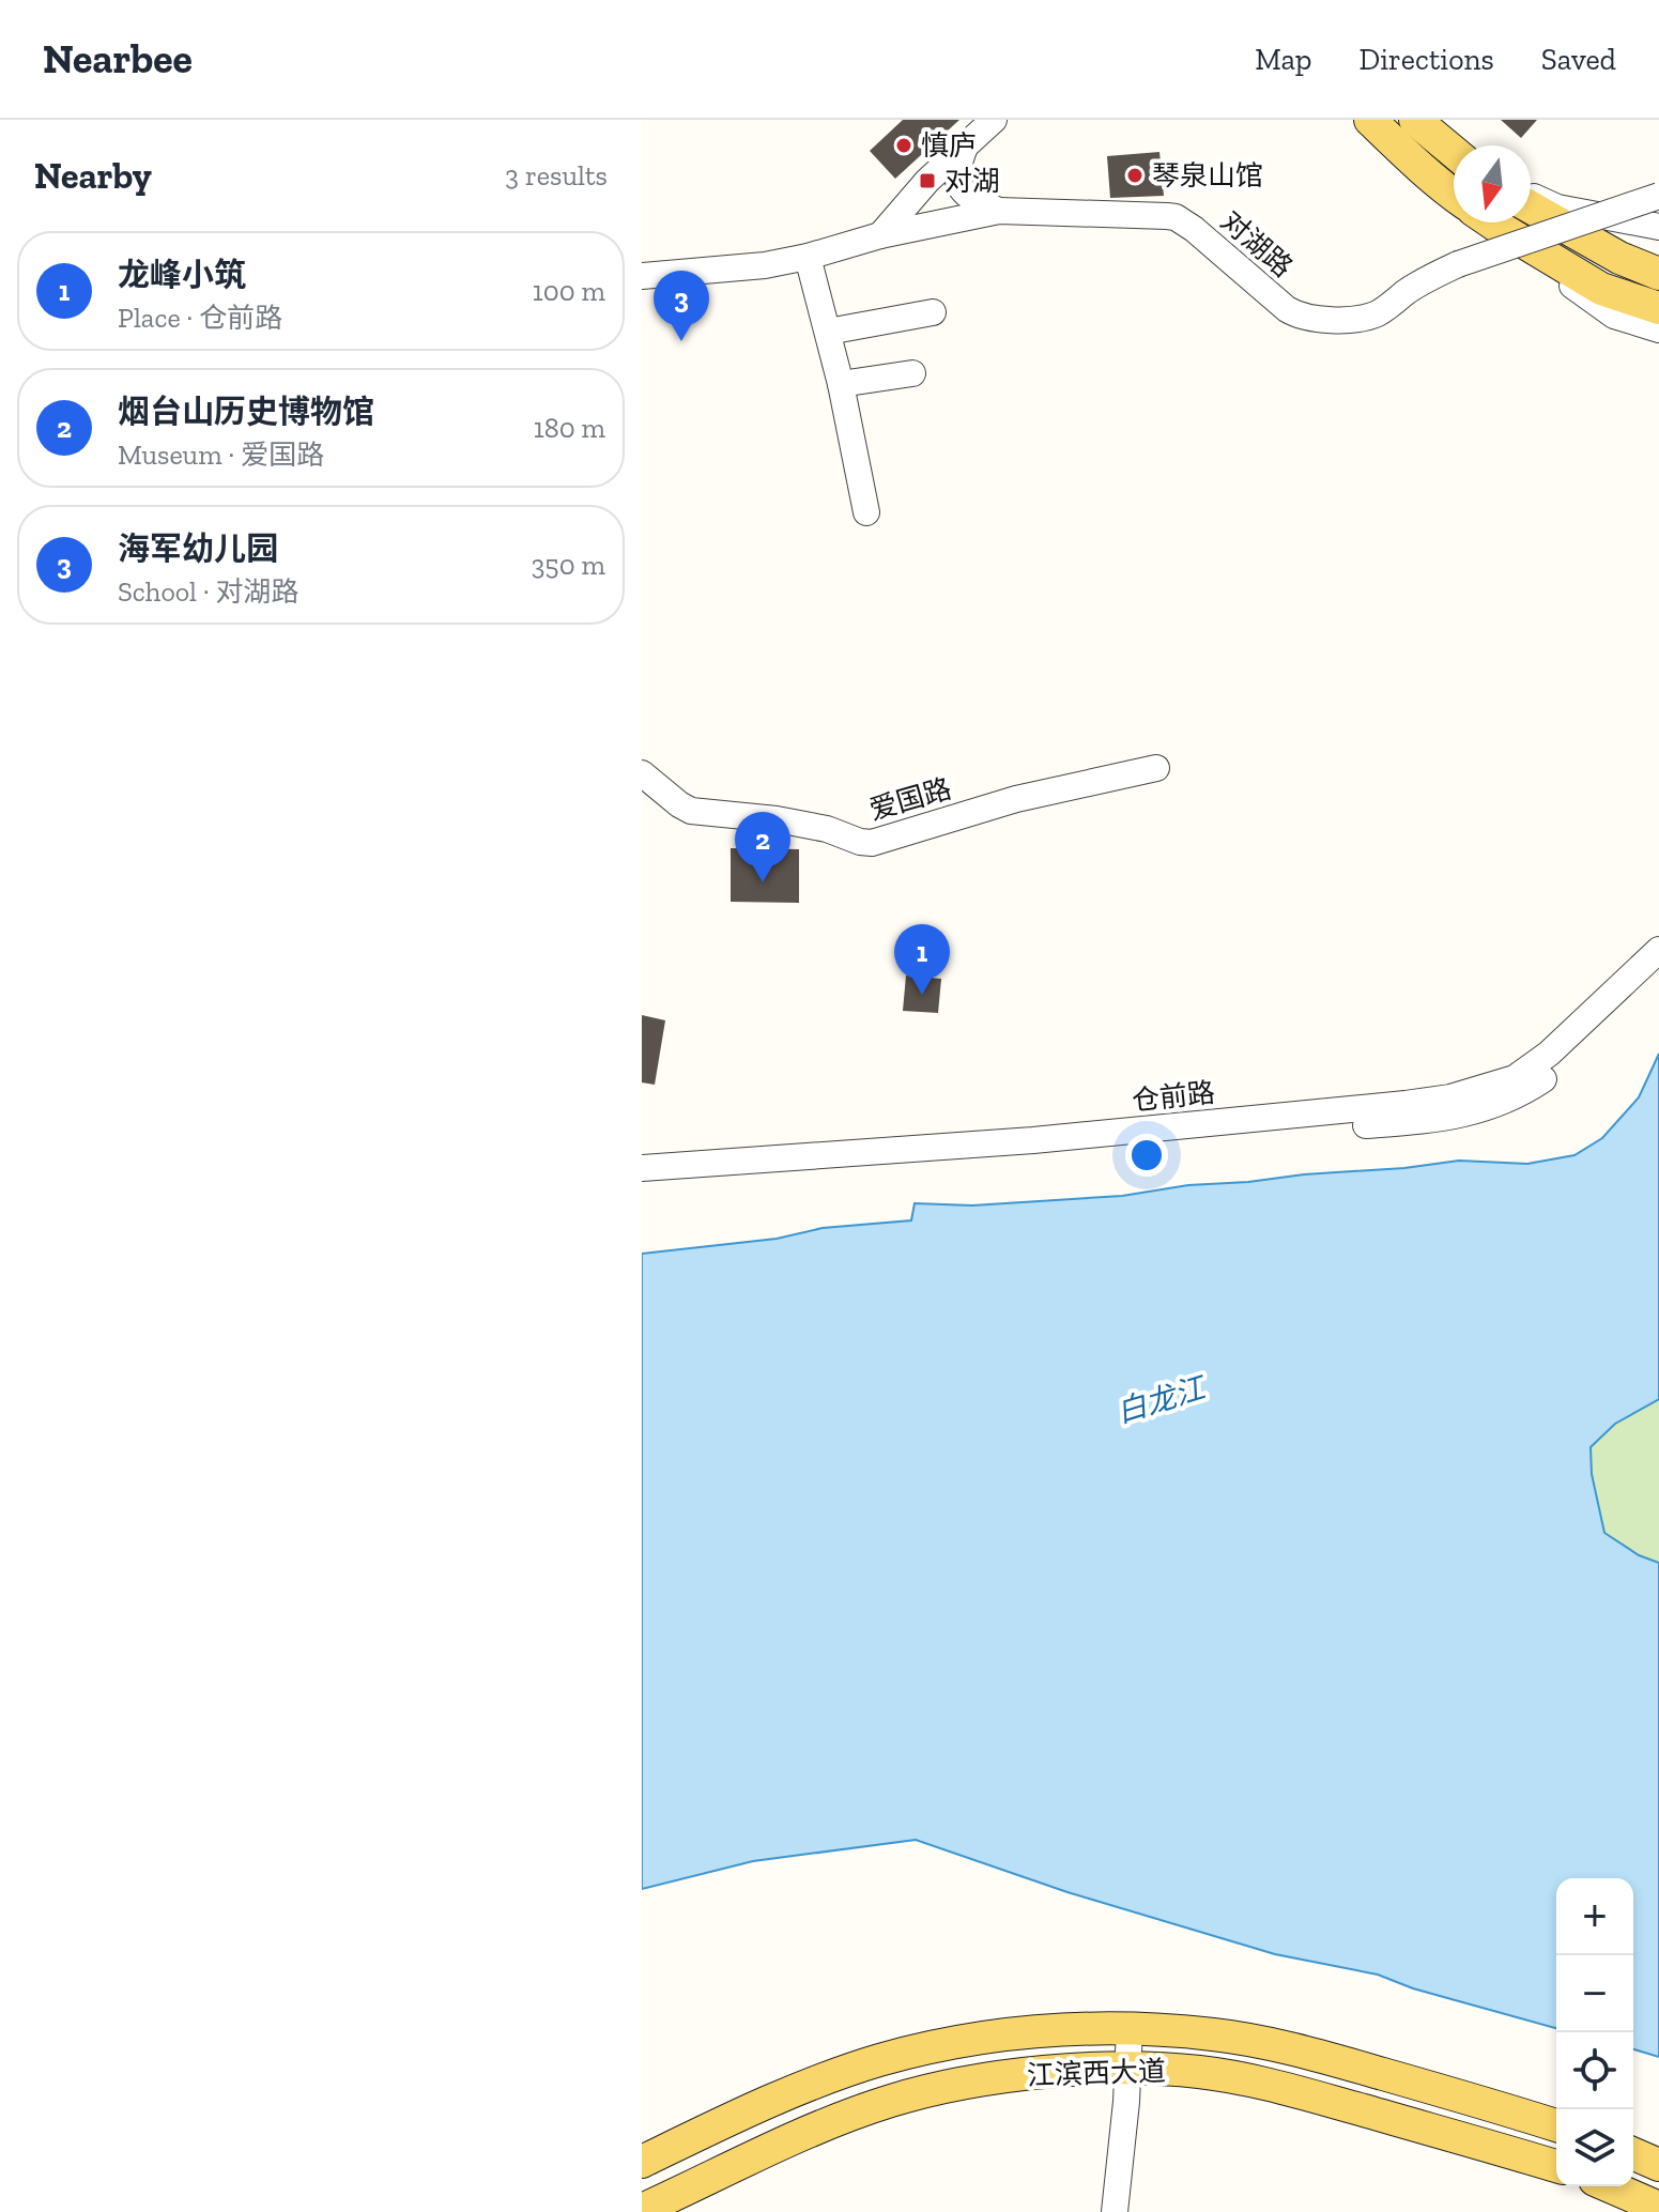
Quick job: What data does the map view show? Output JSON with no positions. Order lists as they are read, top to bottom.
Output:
{
  "streets": {
    "main road": ["江滨西大道"],
    "street": ["对湖路", "爱国路", "仓前路"]
  },
  "water": ["白龙江"],
  "places": {
    "other": ["慎庐", "琴泉山馆"],
    "transit": ["对湖"]
  },
  "north": "bottom",
  "page": {
    "header": "Nearbee",
    "nav": ["Map", "Directions", "Saved"],
    "heading": ["Nearby", "3 results"],
    "list": [
      {
        "mark": "1",
        "name": "龙峰小筑",
        "note": "Place · 仓前路",
        "value": "100 m"
      },
      {
        "mark": "2",
        "name": "烟台山历史博物馆",
        "note": "Museum · 爱国路",
        "value": "180 m"
      },
      {
        "mark": "3",
        "name": "海军幼儿园",
        "note": "School · 对湖路",
        "value": "350 m"
      }
    ],
    "pins": ["3", "2", "1"],
    "map_buttons": ["+", "−"]
  }
}
